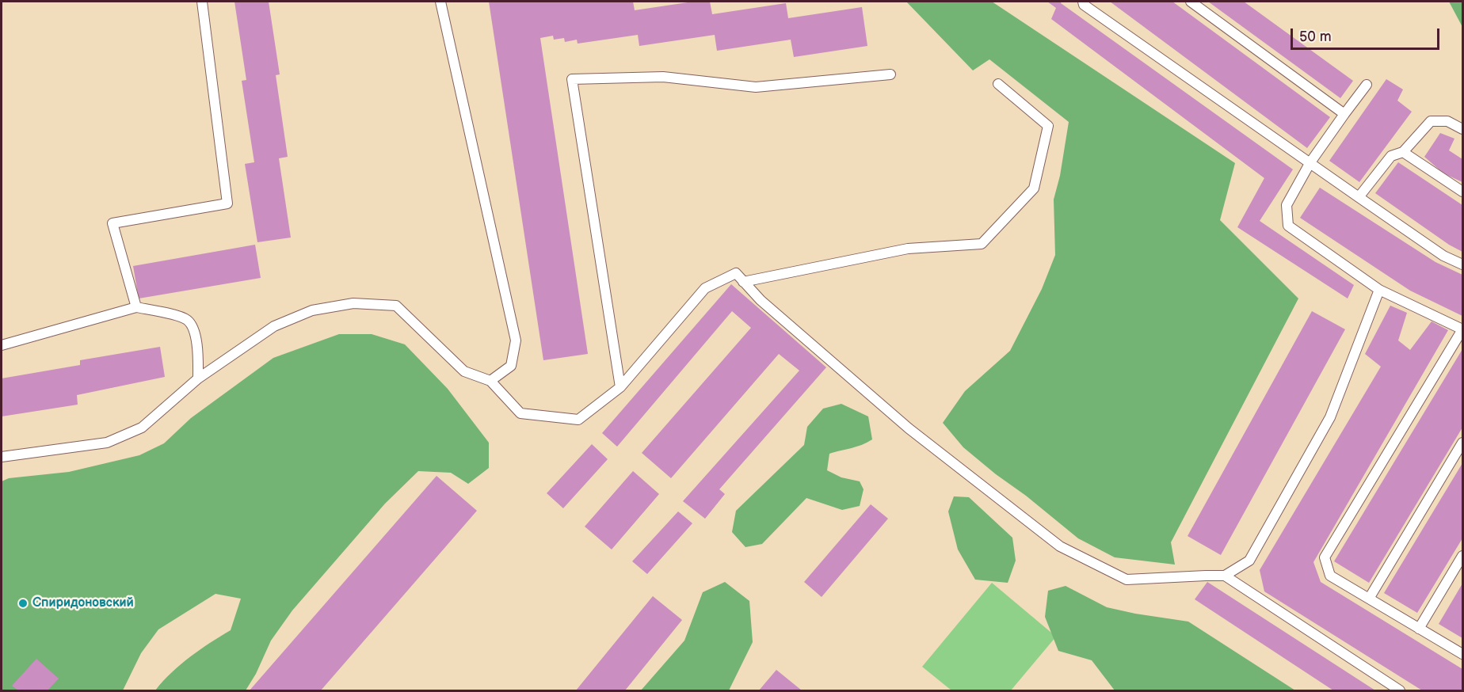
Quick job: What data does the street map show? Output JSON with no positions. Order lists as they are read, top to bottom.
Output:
{
  "places": ["Спиридоновский"],
  "scale_bar": "50 m"
}
